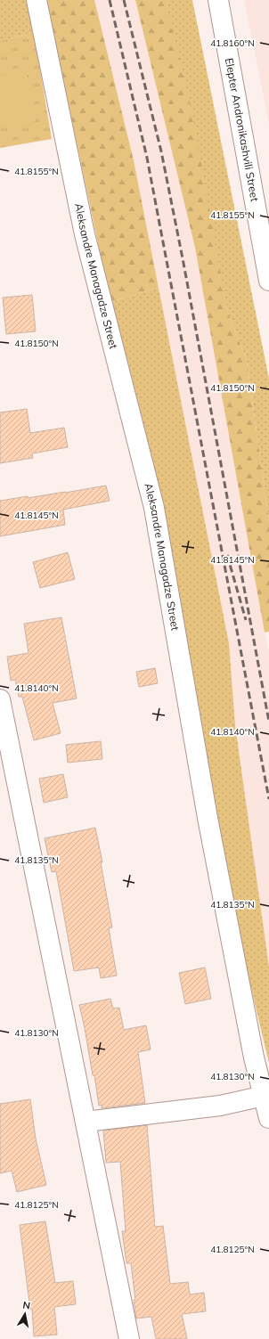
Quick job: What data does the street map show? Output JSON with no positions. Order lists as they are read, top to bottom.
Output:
{
  "streets": {
    "street": ["Elepter Andronikashvili Street", "Aleksandre Managadze Street"]
  },
  "north": "top",
  "coordinates": [
    "41.8160°N",
    "41.8155°N",
    "41.8150°N",
    "41.8145°N",
    "41.8140°N",
    "41.8135°N",
    "41.8130°N",
    "41.8125°N"
  ]
}
